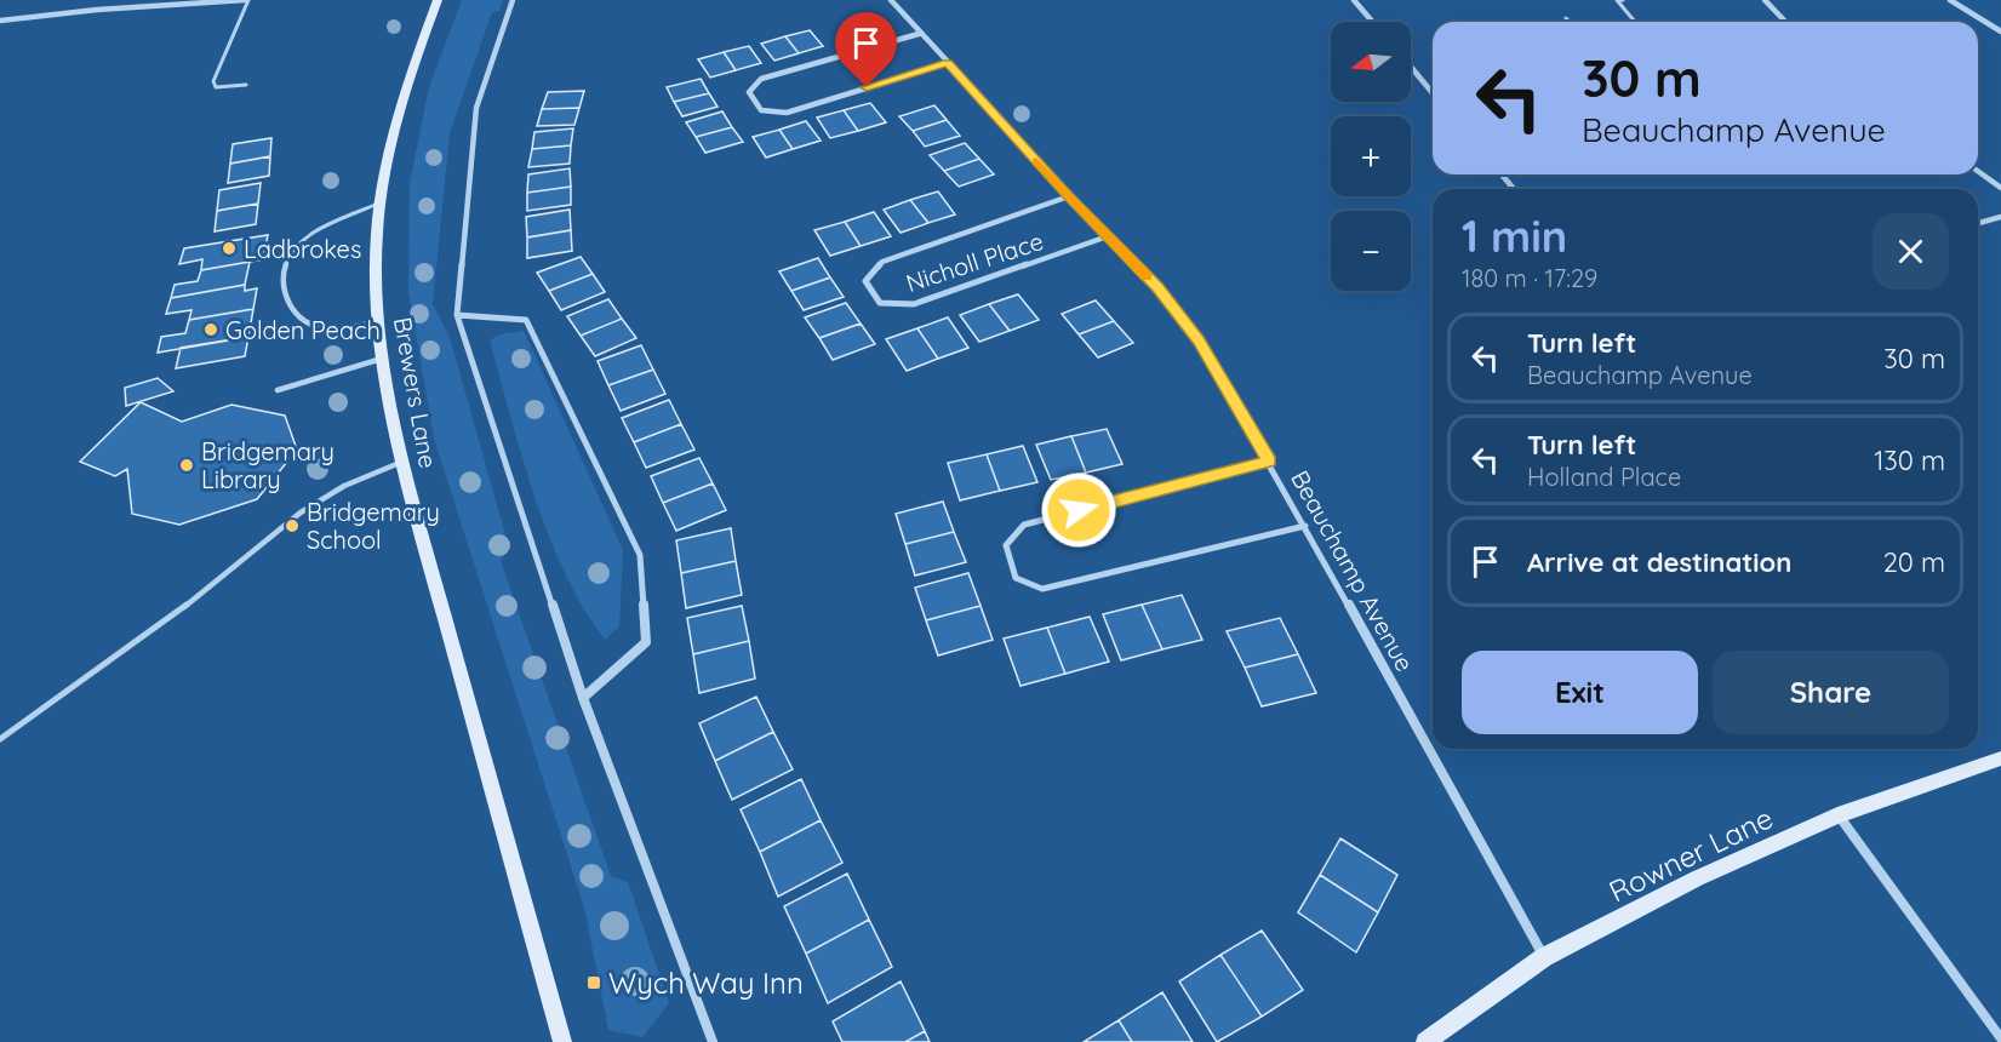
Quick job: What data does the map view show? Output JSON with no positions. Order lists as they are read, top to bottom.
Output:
{
  "streets": {
    "street": [
      "Nicholl Place",
      "Brewers Lane",
      "Beauchamp Avenue",
      "Rowner Lane"
    ]
  },
  "crossings": [
    ["Nicholl Place", "Beauchamp Avenue"],
    ["Beauchamp Avenue", "Rowner Lane"]
  ],
  "places": {
    "other": [
      "Ladbrokes",
      "Golden Peach",
      "Bridgemary Library",
      "Bridgemary School"
    ],
    "transit": ["Wych Way Inn"]
  },
  "north": "left",
  "page": {
    "map_buttons": ["+", "−"],
    "turn": ["30 m", "Beauchamp Avenue"],
    "heading": ["1 min", "180 m · 17:29"],
    "list": [
      {
        "name": "Turn left",
        "note": "Beauchamp Avenue",
        "value": "30 m"
      },
      {
        "name": "Turn left",
        "note": "Holland Place",
        "value": "130 m"
      },
      {
        "name": "Arrive at destination",
        "value": "20 m"
      }
    ],
    "buttons": ["Exit", "Share"]
  }
}
